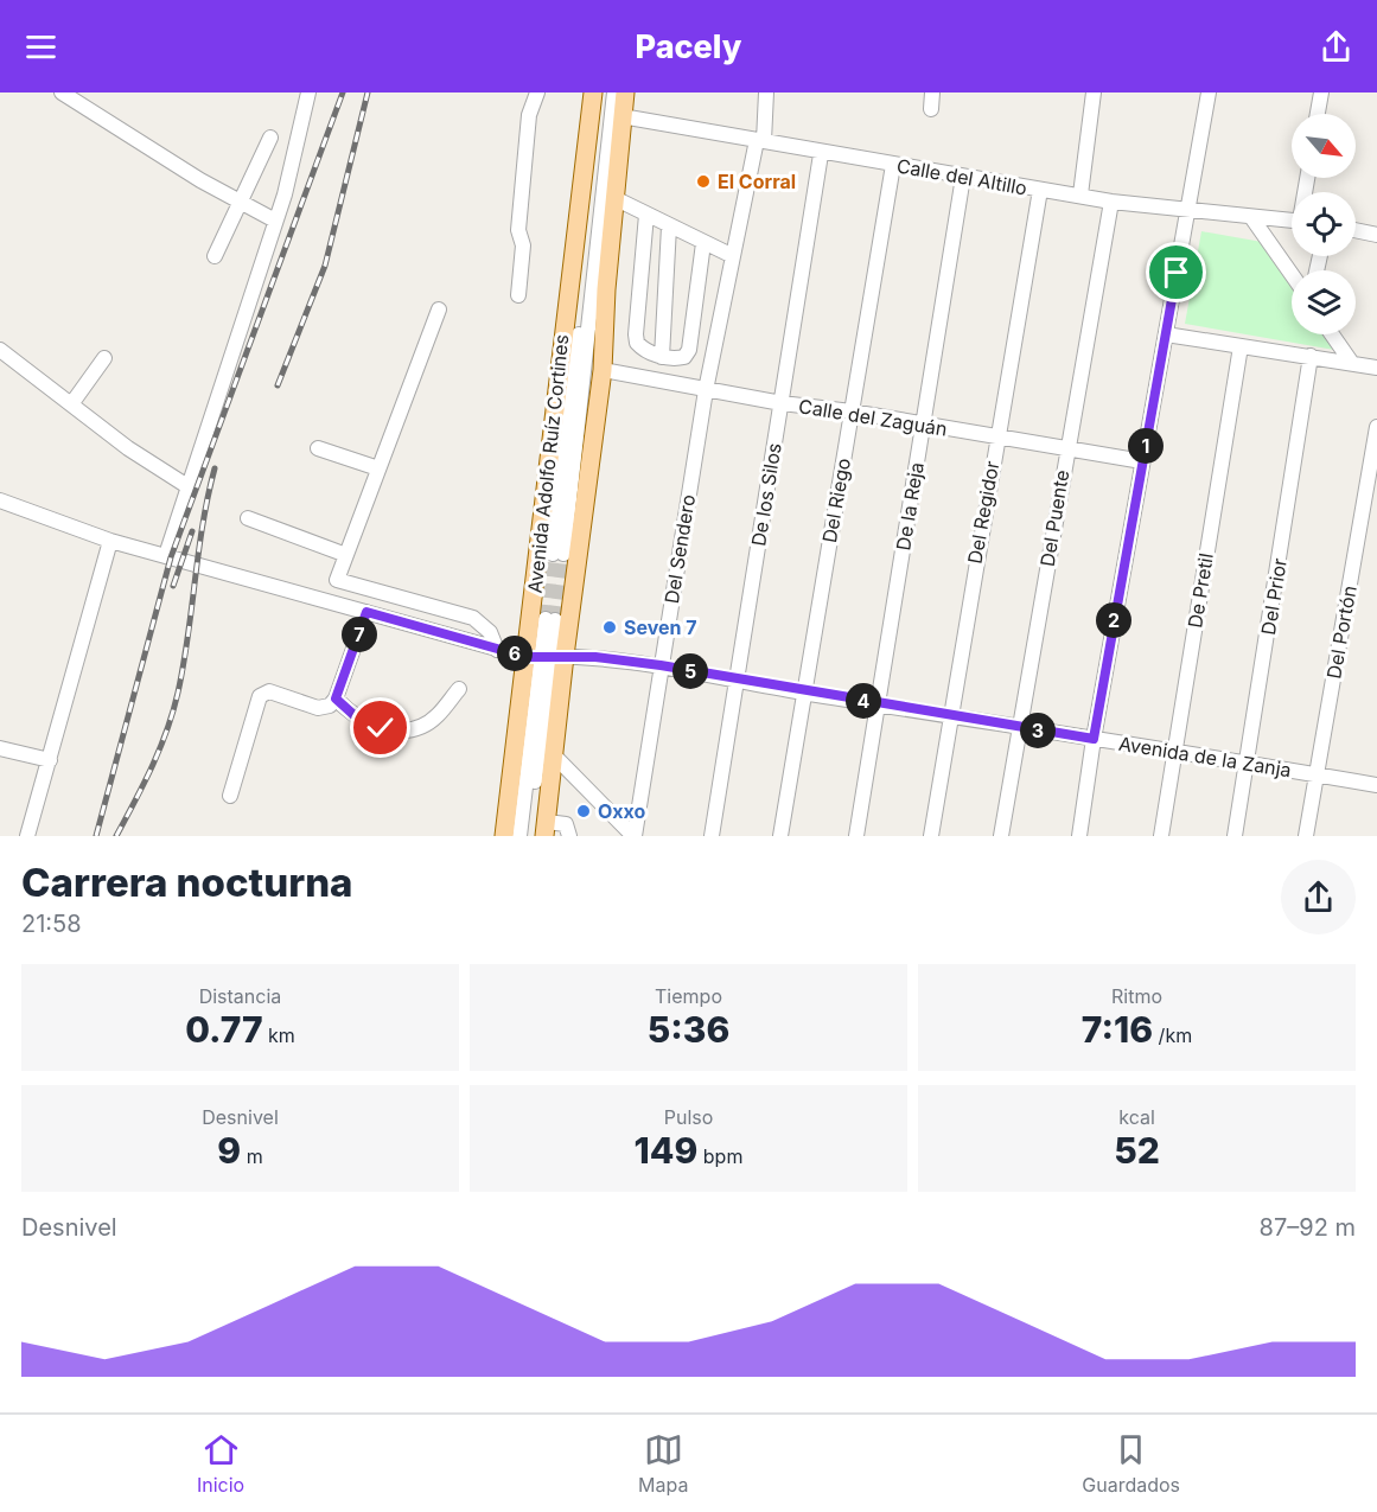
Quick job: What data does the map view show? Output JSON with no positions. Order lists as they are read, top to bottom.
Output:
{
  "streets": {
    "main road": ["Avenida Adolfo Ruíz Cortines"],
    "street": [
      "Calle del Altillo",
      "Calle del Zaguán",
      "De los Silos",
      "Del Riego",
      "De la Reja",
      "Del Regidor",
      "Del Puente",
      "Del Sendero",
      "De Pretil",
      "Del Prior",
      "Del Portón",
      "Avenida de la Zanja"
    ]
  },
  "crossings": [
    ["Calle del Altillo", "Avenida Adolfo Ruíz Cortines"],
    ["Calle del Altillo", "De los Silos"],
    ["Calle del Altillo", "Del Riego"],
    ["Calle del Altillo", "De la Reja"],
    ["Calle del Altillo", "Del Regidor"],
    ["Calle del Altillo", "Del Puente"],
    ["Calle del Altillo", "Del Sendero"],
    ["Calle del Zaguán", "Avenida Adolfo Ruíz Cortines"],
    ["Calle del Zaguán", "De los Silos"],
    ["Calle del Zaguán", "Del Riego"],
    ["Calle del Zaguán", "De la Reja"],
    ["Calle del Zaguán", "Del Regidor"],
    ["Calle del Zaguán", "Del Puente"],
    ["Calle del Zaguán", "Del Sendero"],
    ["Avenida Adolfo Ruíz Cortines", "Avenida de la Zanja"],
    ["De los Silos", "Avenida de la Zanja"],
    ["Del Riego", "Avenida de la Zanja"],
    ["De la Reja", "Avenida de la Zanja"],
    ["Del Regidor", "Avenida de la Zanja"],
    ["Del Puente", "Avenida de la Zanja"],
    ["Del Sendero", "Avenida de la Zanja"],
    ["De Pretil", "Avenida de la Zanja"],
    ["Del Prior", "Avenida de la Zanja"],
    ["Del Portón", "Avenida de la Zanja"]
  ],
  "places": ["El Corral", "Seven 7", "Oxxo"],
  "north": "bottom right",
  "page": {
    "header": "Pacely",
    "pins": [
      "1",
      "2",
      "7",
      "6",
      "5",
      "4",
      "3"
    ],
    "heading": ["Carrera nocturna", "21:58"],
    "stats": [
      ["Distancia", "0.77 km"],
      ["Tiempo", "5:36"],
      ["Ritmo", "7:16 /km"],
      ["Desnivel", "9 m"],
      ["Pulso", "149 bpm"],
      ["kcal", "52"]
    ],
    "chart": ["Desnivel", "87–92 m"],
    "tabs": ["Inicio", "Mapa", "Guardados"]
  }
}
